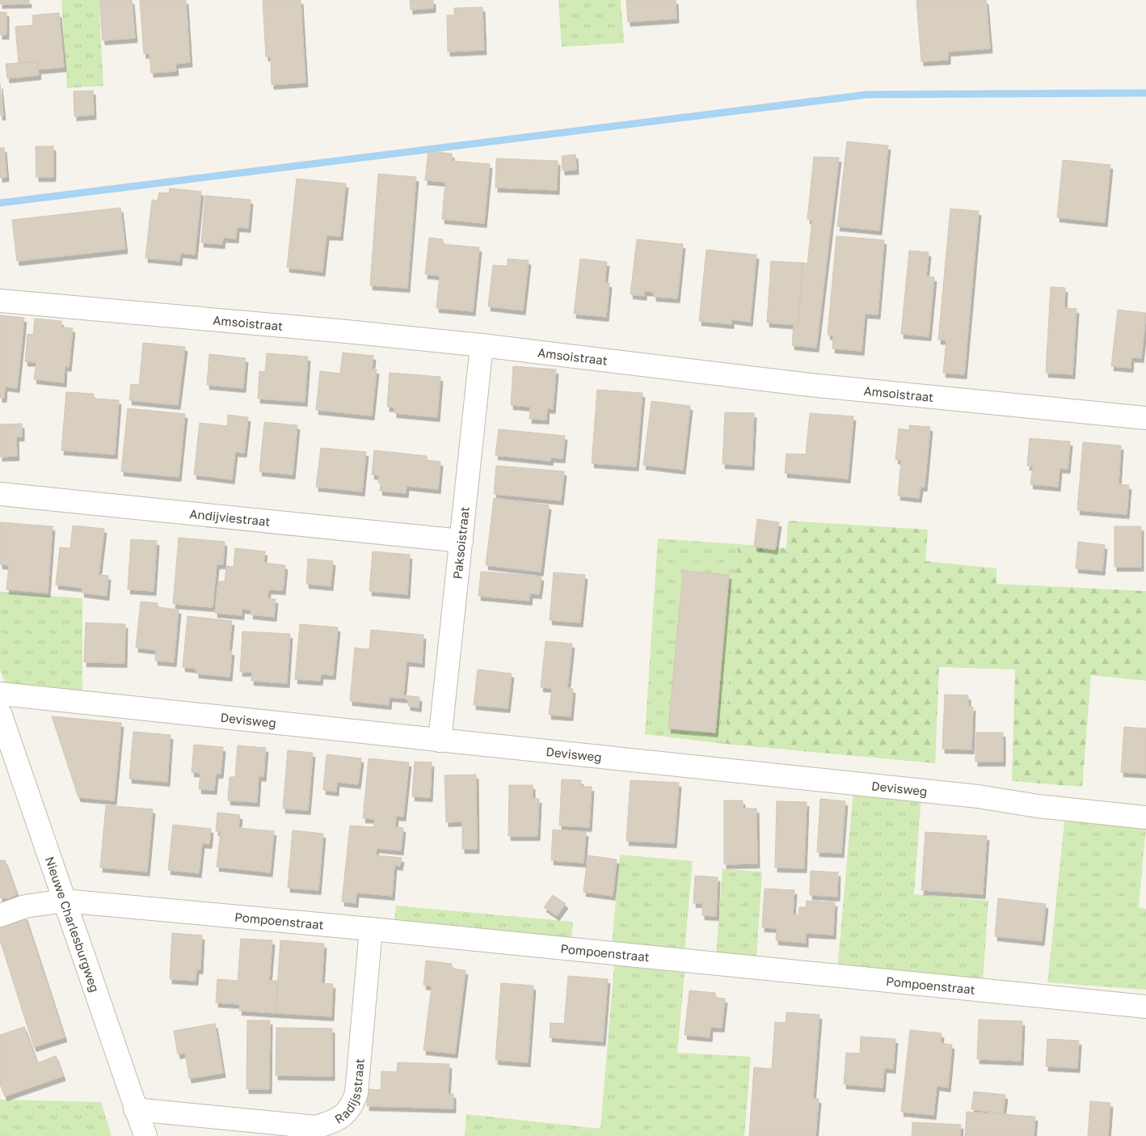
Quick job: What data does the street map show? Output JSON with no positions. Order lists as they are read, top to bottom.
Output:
{
  "streets": {
    "street": [
      "Amsoistraat",
      "Andijviestraat",
      "Paksoistraat",
      "Devisweg",
      "Pompoenstraat",
      "Nieuwe Charlesburgweg",
      "Radijsstraat"
    ]
  },
  "crossings": [
    ["Amsoistraat", "Paksoistraat"],
    ["Andijviestraat", "Paksoistraat"],
    ["Paksoistraat", "Devisweg"],
    ["Pompoenstraat", "Nieuwe Charlesburgweg"],
    ["Pompoenstraat", "Radijsstraat"],
    ["Nieuwe Charlesburgweg", "Radijsstraat"]
  ]
}
